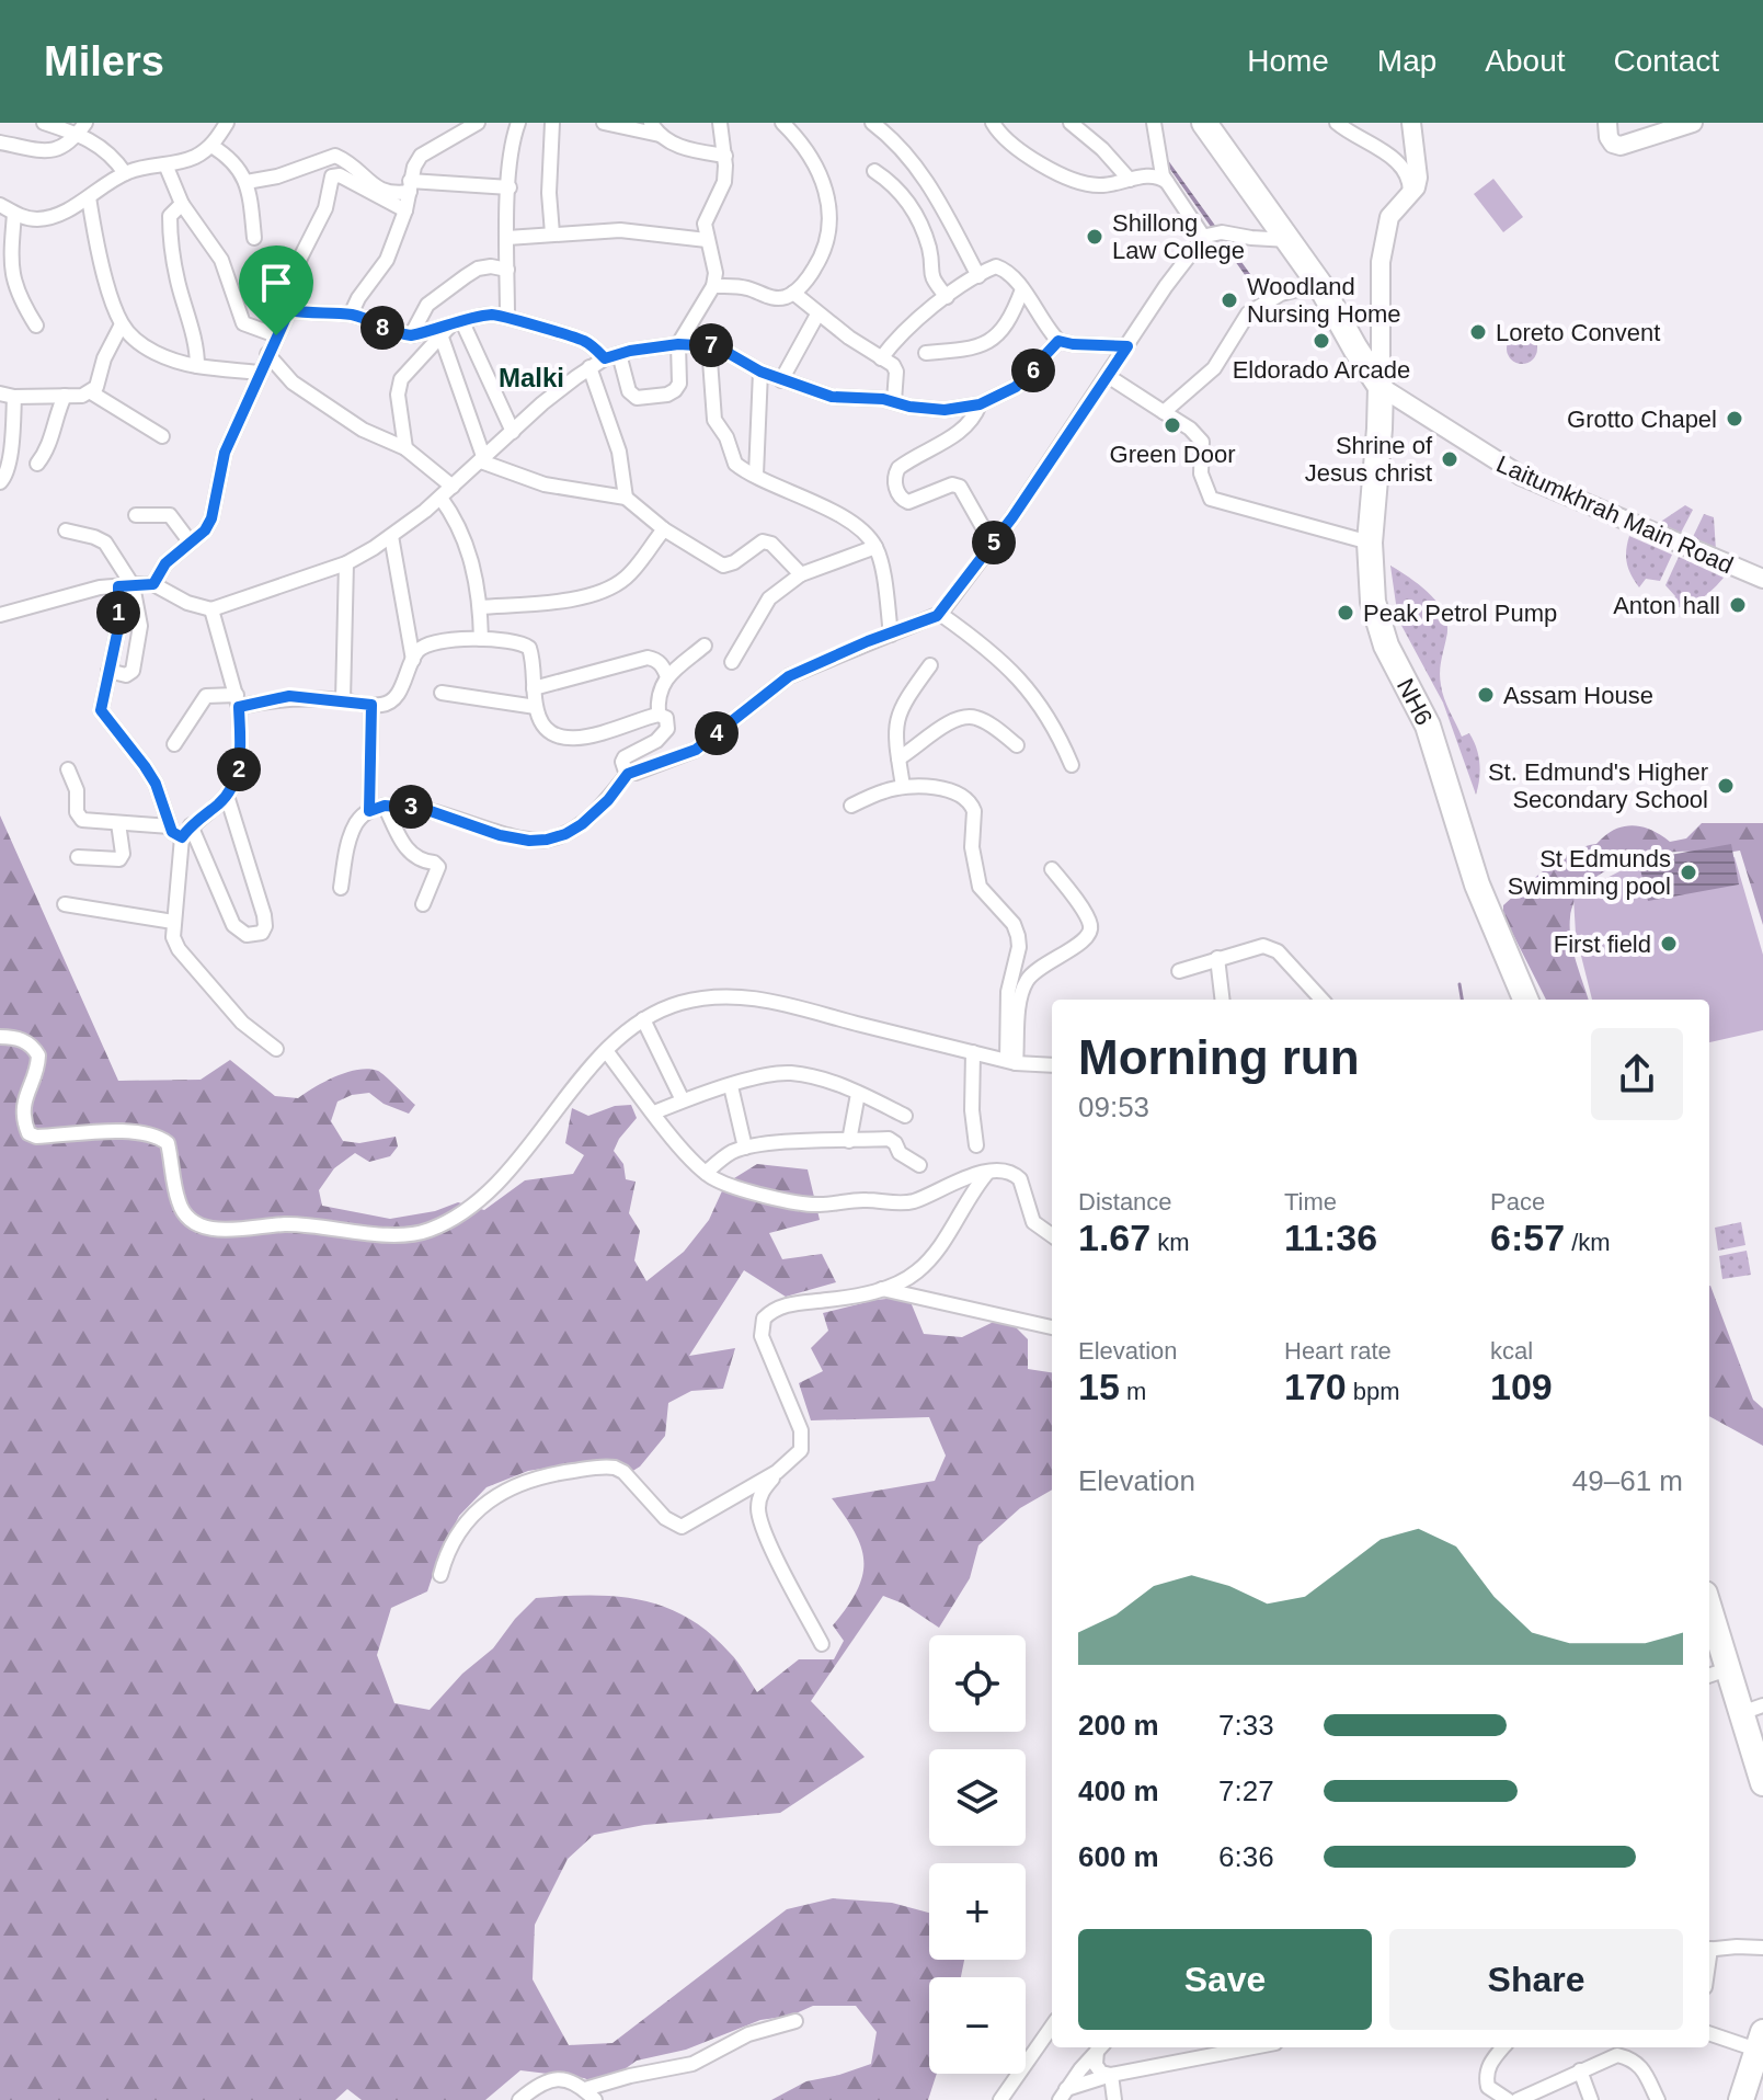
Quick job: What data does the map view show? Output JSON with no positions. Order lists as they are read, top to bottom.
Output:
{
  "streets": {
    "highway": ["NH6"],
    "street": ["Laitumkhrah Main Road"]
  },
  "crossings": [
    ["Laitumkhrah Main Road", "NH6"]
  ],
  "districts": ["Malki"],
  "places": [
    "Shillong Law College",
    "Woodland Nursing Home",
    "Loreto Convent",
    "Eldorado Arcade",
    "Grotto Chapel",
    "Green Door",
    "Shrine of Jesus christ",
    "Anton hall",
    "Peak Petrol Pump",
    "Assam House",
    "St. Edmund's Higher Secondary School",
    "St Edmunds Swimming pool",
    "First field"
  ],
  "page": {
    "header": "Milers",
    "nav": [
      "Home",
      "Map",
      "About",
      "Contact"
    ],
    "pins": [
      "8",
      "7",
      "6",
      "5",
      "1",
      "4",
      "2",
      "3"
    ],
    "heading": ["Morning run", "09:53"],
    "stats": [
      ["Distance", "1.67 km"],
      ["Time", "11:36"],
      ["Pace", "6:57 /km"],
      ["Elevation", "15 m"],
      ["Heart rate", "170 bpm"],
      ["kcal", "109"]
    ],
    "chart": ["Elevation", "49–61 m"],
    "map_buttons": ["+", "−"],
    "list": [
      {
        "name": "200 m",
        "note": "7:33"
      },
      {
        "name": "400 m",
        "note": "7:27"
      },
      {
        "name": "600 m",
        "note": "6:36"
      }
    ],
    "buttons": ["Save", "Share"]
  }
}
